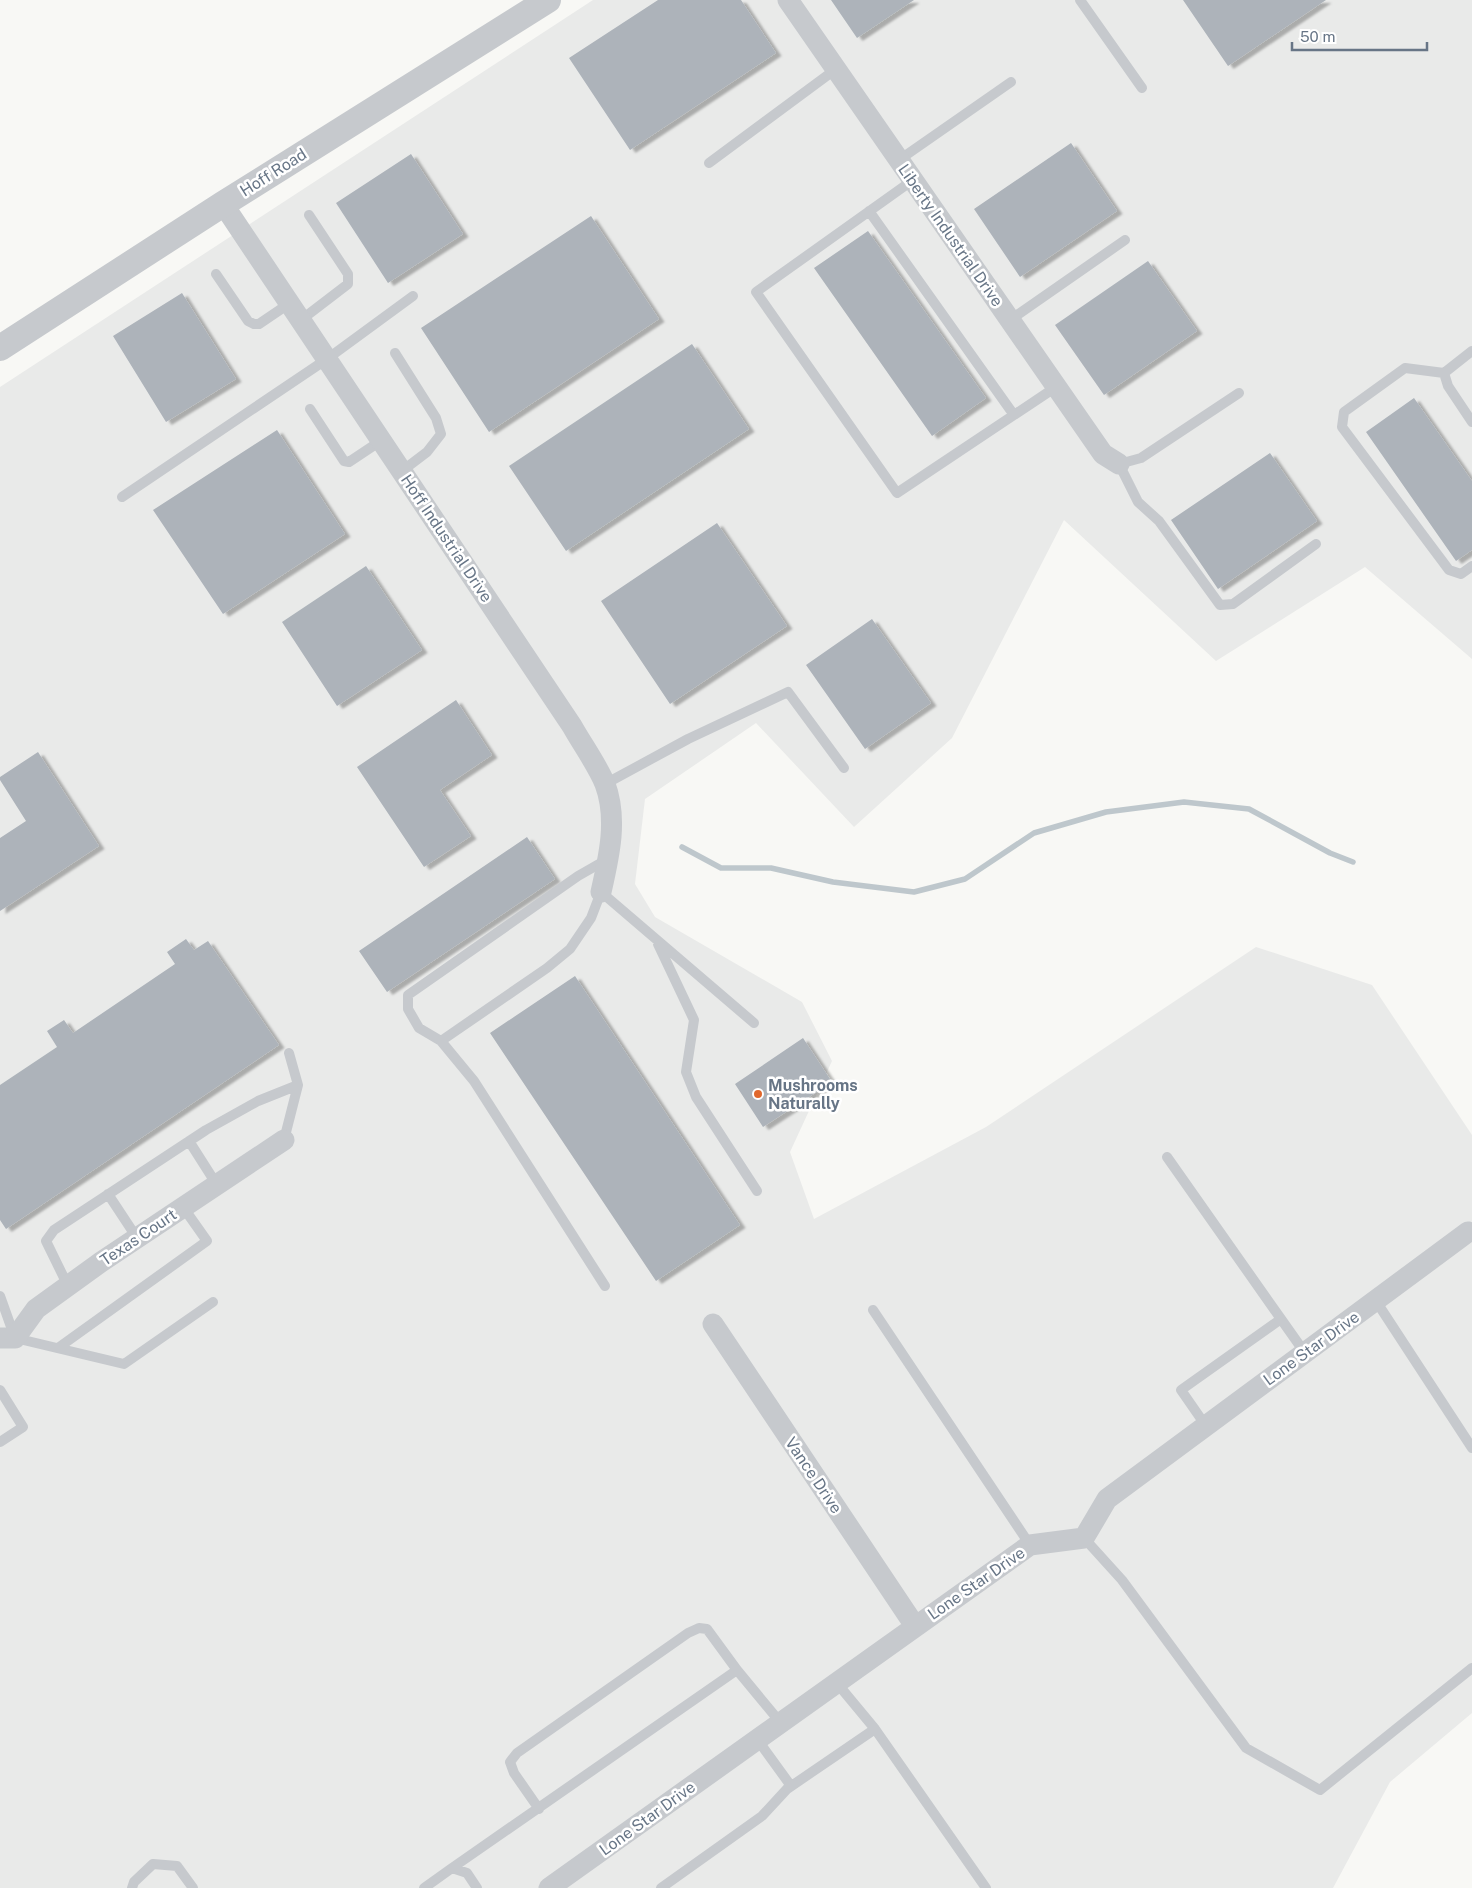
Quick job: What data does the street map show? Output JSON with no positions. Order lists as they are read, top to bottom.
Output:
{
  "streets": {
    "street": [
      "Hoff Road",
      "Liberty Industrial Drive",
      "Hoff Industrial Drive",
      "Texas Court",
      "Lone Star Drive",
      "Vance Drive"
    ]
  },
  "crossings": [
    ["Hoff Road", "Hoff Industrial Drive"],
    ["Lone Star Drive", "Vance Drive"]
  ],
  "places": ["Mushrooms Naturally"],
  "scale_bar": "50 m"
}
